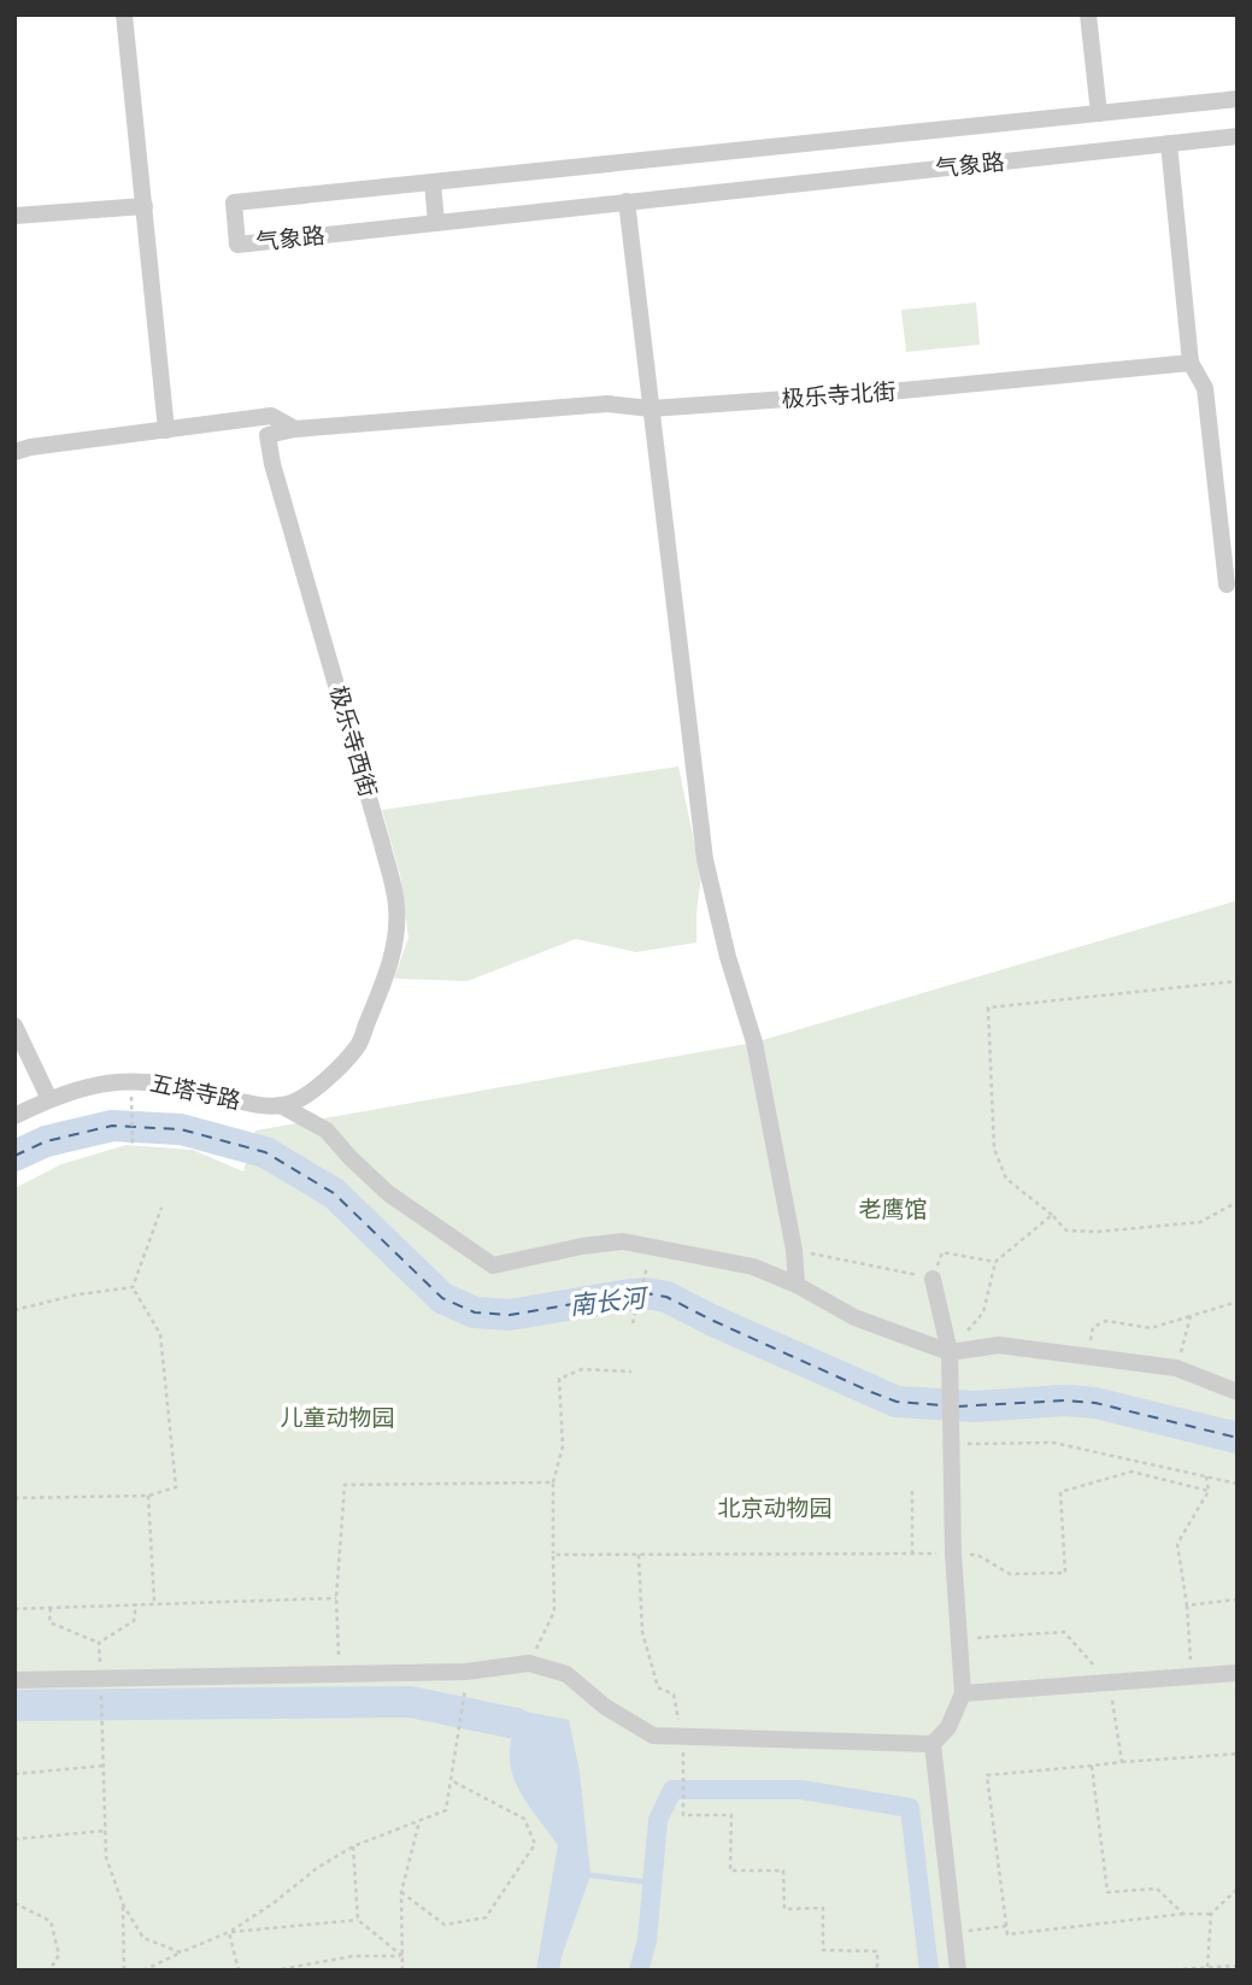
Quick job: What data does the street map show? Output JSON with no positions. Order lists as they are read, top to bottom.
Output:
{
  "streets": {
    "street": [
      "气象路",
      "极乐寺北街",
      "极乐寺西街",
      "五塔寺路"
    ]
  },
  "crossings": [
    ["极乐寺北街", "极乐寺西街"],
    ["极乐寺西街", "五塔寺路"]
  ],
  "water": ["南长河"],
  "parks": ["老鹰馆", "儿童动物园", "北京动物园"]
}
